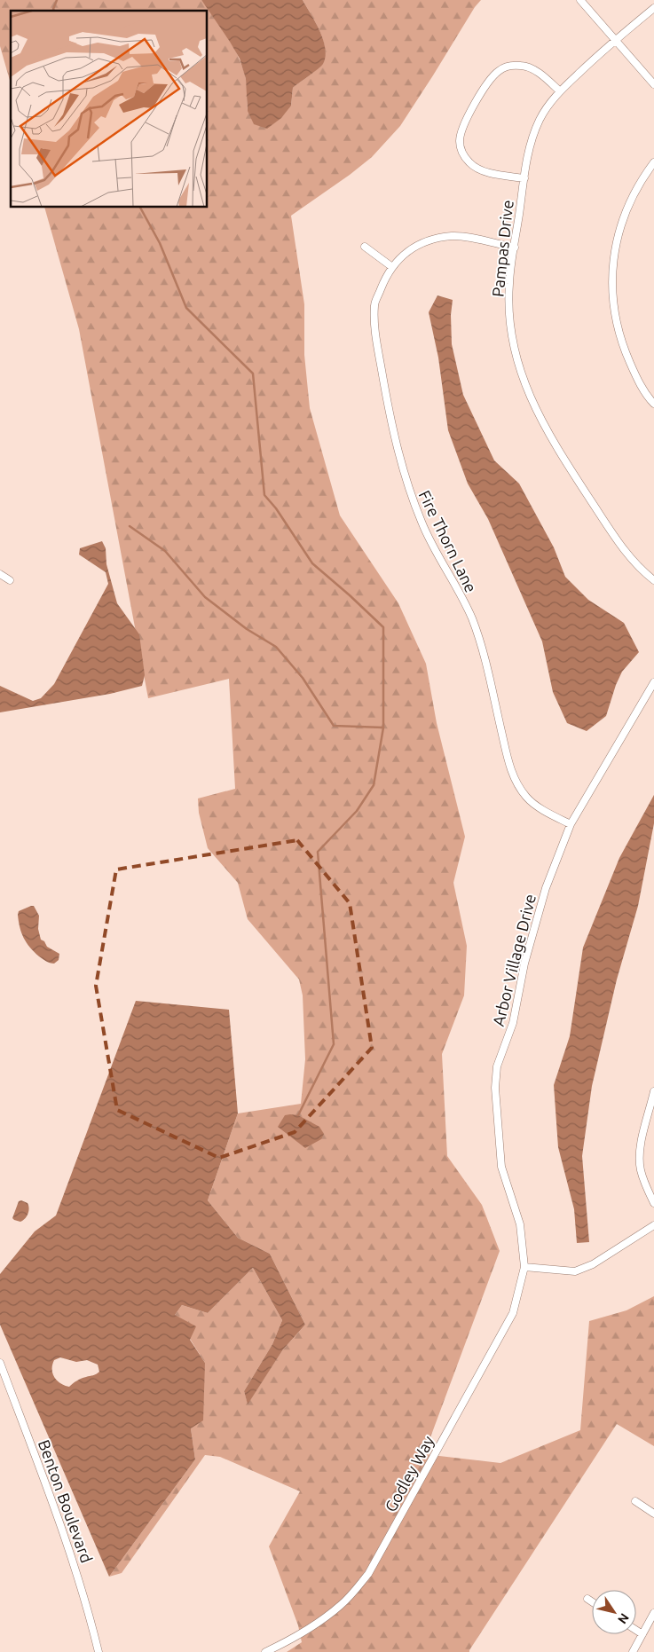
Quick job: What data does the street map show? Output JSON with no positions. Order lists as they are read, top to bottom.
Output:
{
  "streets": {
    "street": [
      "Pampas Drive",
      "Fire Thorn Lane",
      "Arbor Village Drive",
      "Godley Way",
      "Benton Boulevard"
    ]
  },
  "crossings": [
    ["Pampas Drive", "Fire Thorn Lane"],
    ["Fire Thorn Lane", "Arbor Village Drive"],
    ["Arbor Village Drive", "Godley Way"]
  ],
  "north": "bottom right"
}
